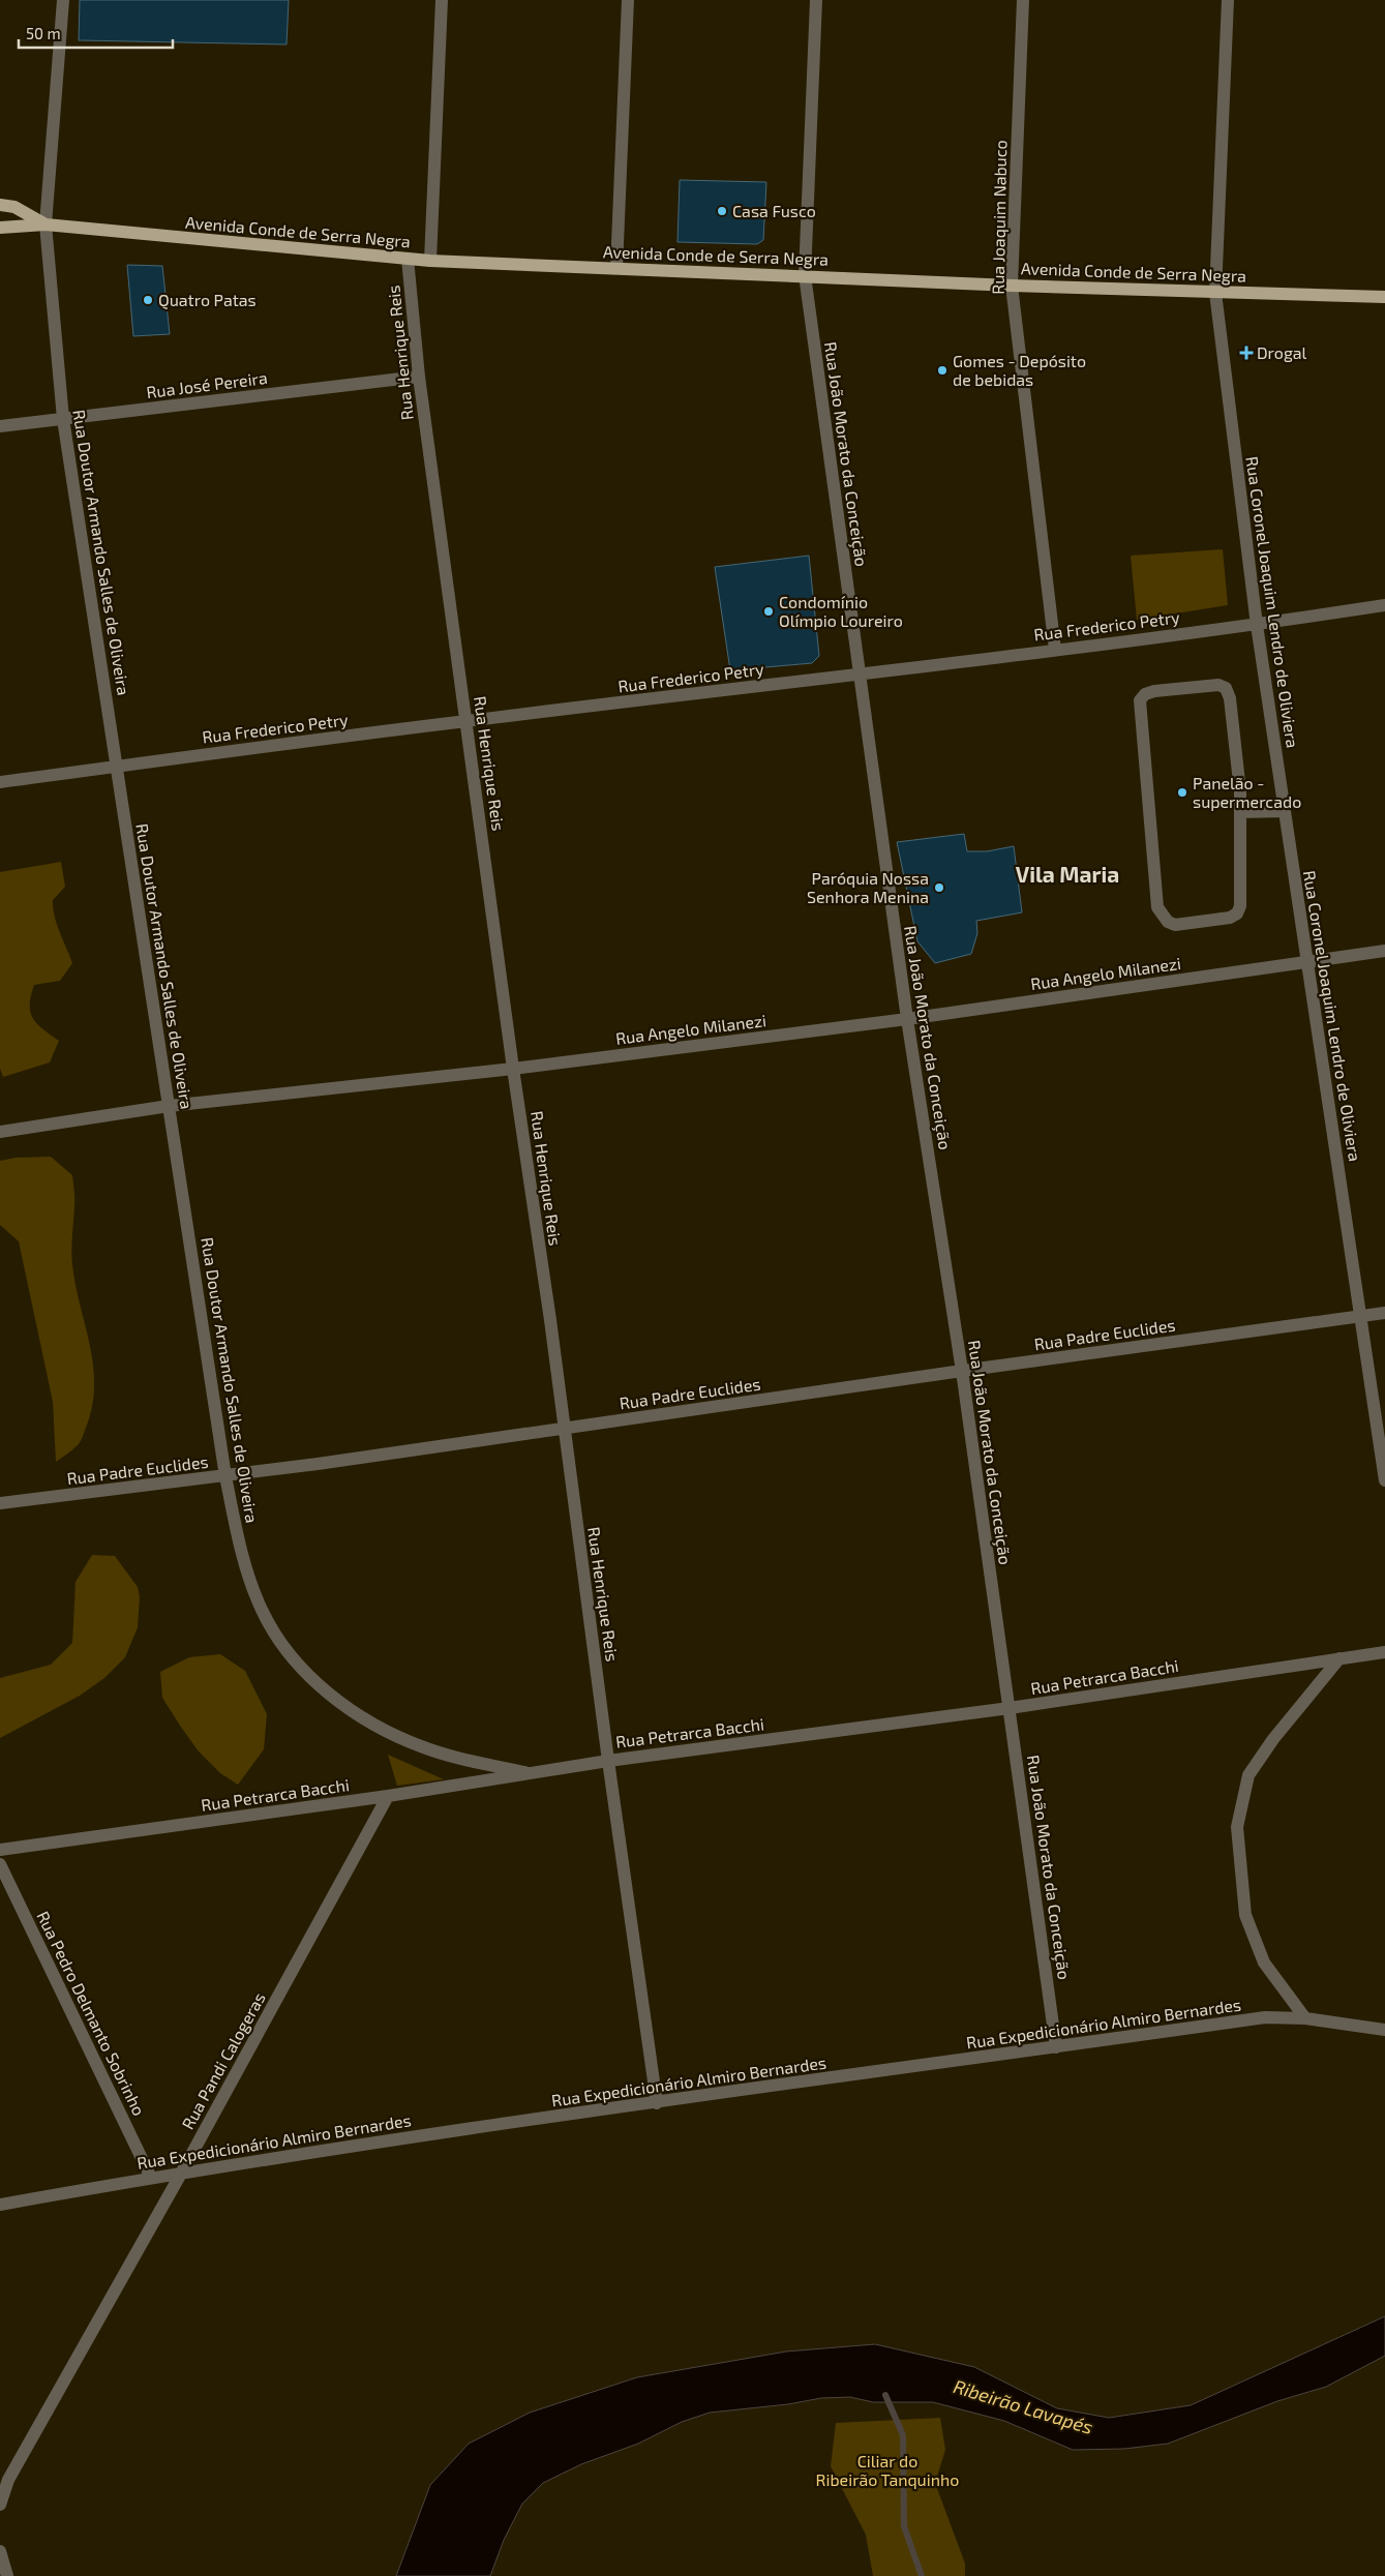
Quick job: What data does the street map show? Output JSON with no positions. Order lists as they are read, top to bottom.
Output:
{
  "streets": {
    "main road": ["Avenida Conde de Serra Negra"],
    "street": [
      "Rua Joaquim Nabuco",
      "Rua Henrique Reis",
      "Rua José Pereira",
      "Rua João Morato da Conceição",
      "Rua Doutor Armando Salles de Oliveira",
      "Rua Coronel Joaquim Lendro de Oliviera",
      "Rua Frederico Petry",
      "Rua Angelo Milanezi",
      "Rua Padre Euclides",
      "Rua Petrarca Bacchi",
      "Rua Pedro Delmanto Sobrinho",
      "Rua Expedicionário Almiro Bernardes",
      "Rua Pandi Calogeras"
    ]
  },
  "crossings": [
    ["Rua Joaquim Nabuco", "Avenida Conde de Serra Negra"],
    ["Rua Joaquim Nabuco", "Rua Frederico Petry"],
    ["Avenida Conde de Serra Negra", "Rua Henrique Reis"],
    ["Avenida Conde de Serra Negra", "Rua João Morato da Conceição"],
    ["Avenida Conde de Serra Negra", "Rua Doutor Armando Salles de Oliveira"],
    ["Avenida Conde de Serra Negra", "Rua Coronel Joaquim Lendro de Oliviera"],
    ["Rua Henrique Reis", "Rua José Pereira"],
    ["Rua Henrique Reis", "Rua Frederico Petry"],
    ["Rua Henrique Reis", "Rua Angelo Milanezi"],
    ["Rua Henrique Reis", "Rua Padre Euclides"],
    ["Rua Henrique Reis", "Rua Petrarca Bacchi"],
    ["Rua Henrique Reis", "Rua Expedicionário Almiro Bernardes"],
    ["Rua José Pereira", "Rua Doutor Armando Salles de Oliveira"],
    ["Rua João Morato da Conceição", "Rua Frederico Petry"],
    ["Rua João Morato da Conceição", "Rua Angelo Milanezi"],
    ["Rua João Morato da Conceição", "Rua Padre Euclides"],
    ["Rua João Morato da Conceição", "Rua Petrarca Bacchi"],
    ["Rua João Morato da Conceição", "Rua Expedicionário Almiro Bernardes"],
    ["Rua Doutor Armando Salles de Oliveira", "Rua Frederico Petry"],
    ["Rua Doutor Armando Salles de Oliveira", "Rua Angelo Milanezi"],
    ["Rua Doutor Armando Salles de Oliveira", "Rua Padre Euclides"],
    ["Rua Doutor Armando Salles de Oliveira", "Rua Petrarca Bacchi"],
    ["Rua Coronel Joaquim Lendro de Oliviera", "Rua Frederico Petry"],
    ["Rua Coronel Joaquim Lendro de Oliviera", "Rua Angelo Milanezi"],
    ["Rua Coronel Joaquim Lendro de Oliviera", "Rua Padre Euclides"],
    ["Rua Petrarca Bacchi", "Rua Pandi Calogeras"],
    ["Rua Pedro Delmanto Sobrinho", "Rua Expedicionário Almiro Bernardes"],
    ["Rua Expedicionário Almiro Bernardes", "Rua Pandi Calogeras"]
  ],
  "districts": ["Vila Maria"],
  "water": ["Ribeirão Lavapés"],
  "parks": ["Ciliar do Ribeirão Tanquinho"],
  "places": {
    "other": [
      "Casa Fusco",
      "Quatro Patas",
      "Gomes - Depósito de bebidas",
      "Condomínio Olímpio Loureiro",
      "Panelão - supermercado",
      "Paróquia Nossa Senhora Menina"
    ],
    "health": ["Drogal"]
  },
  "scale_bar": "50 m"
}
